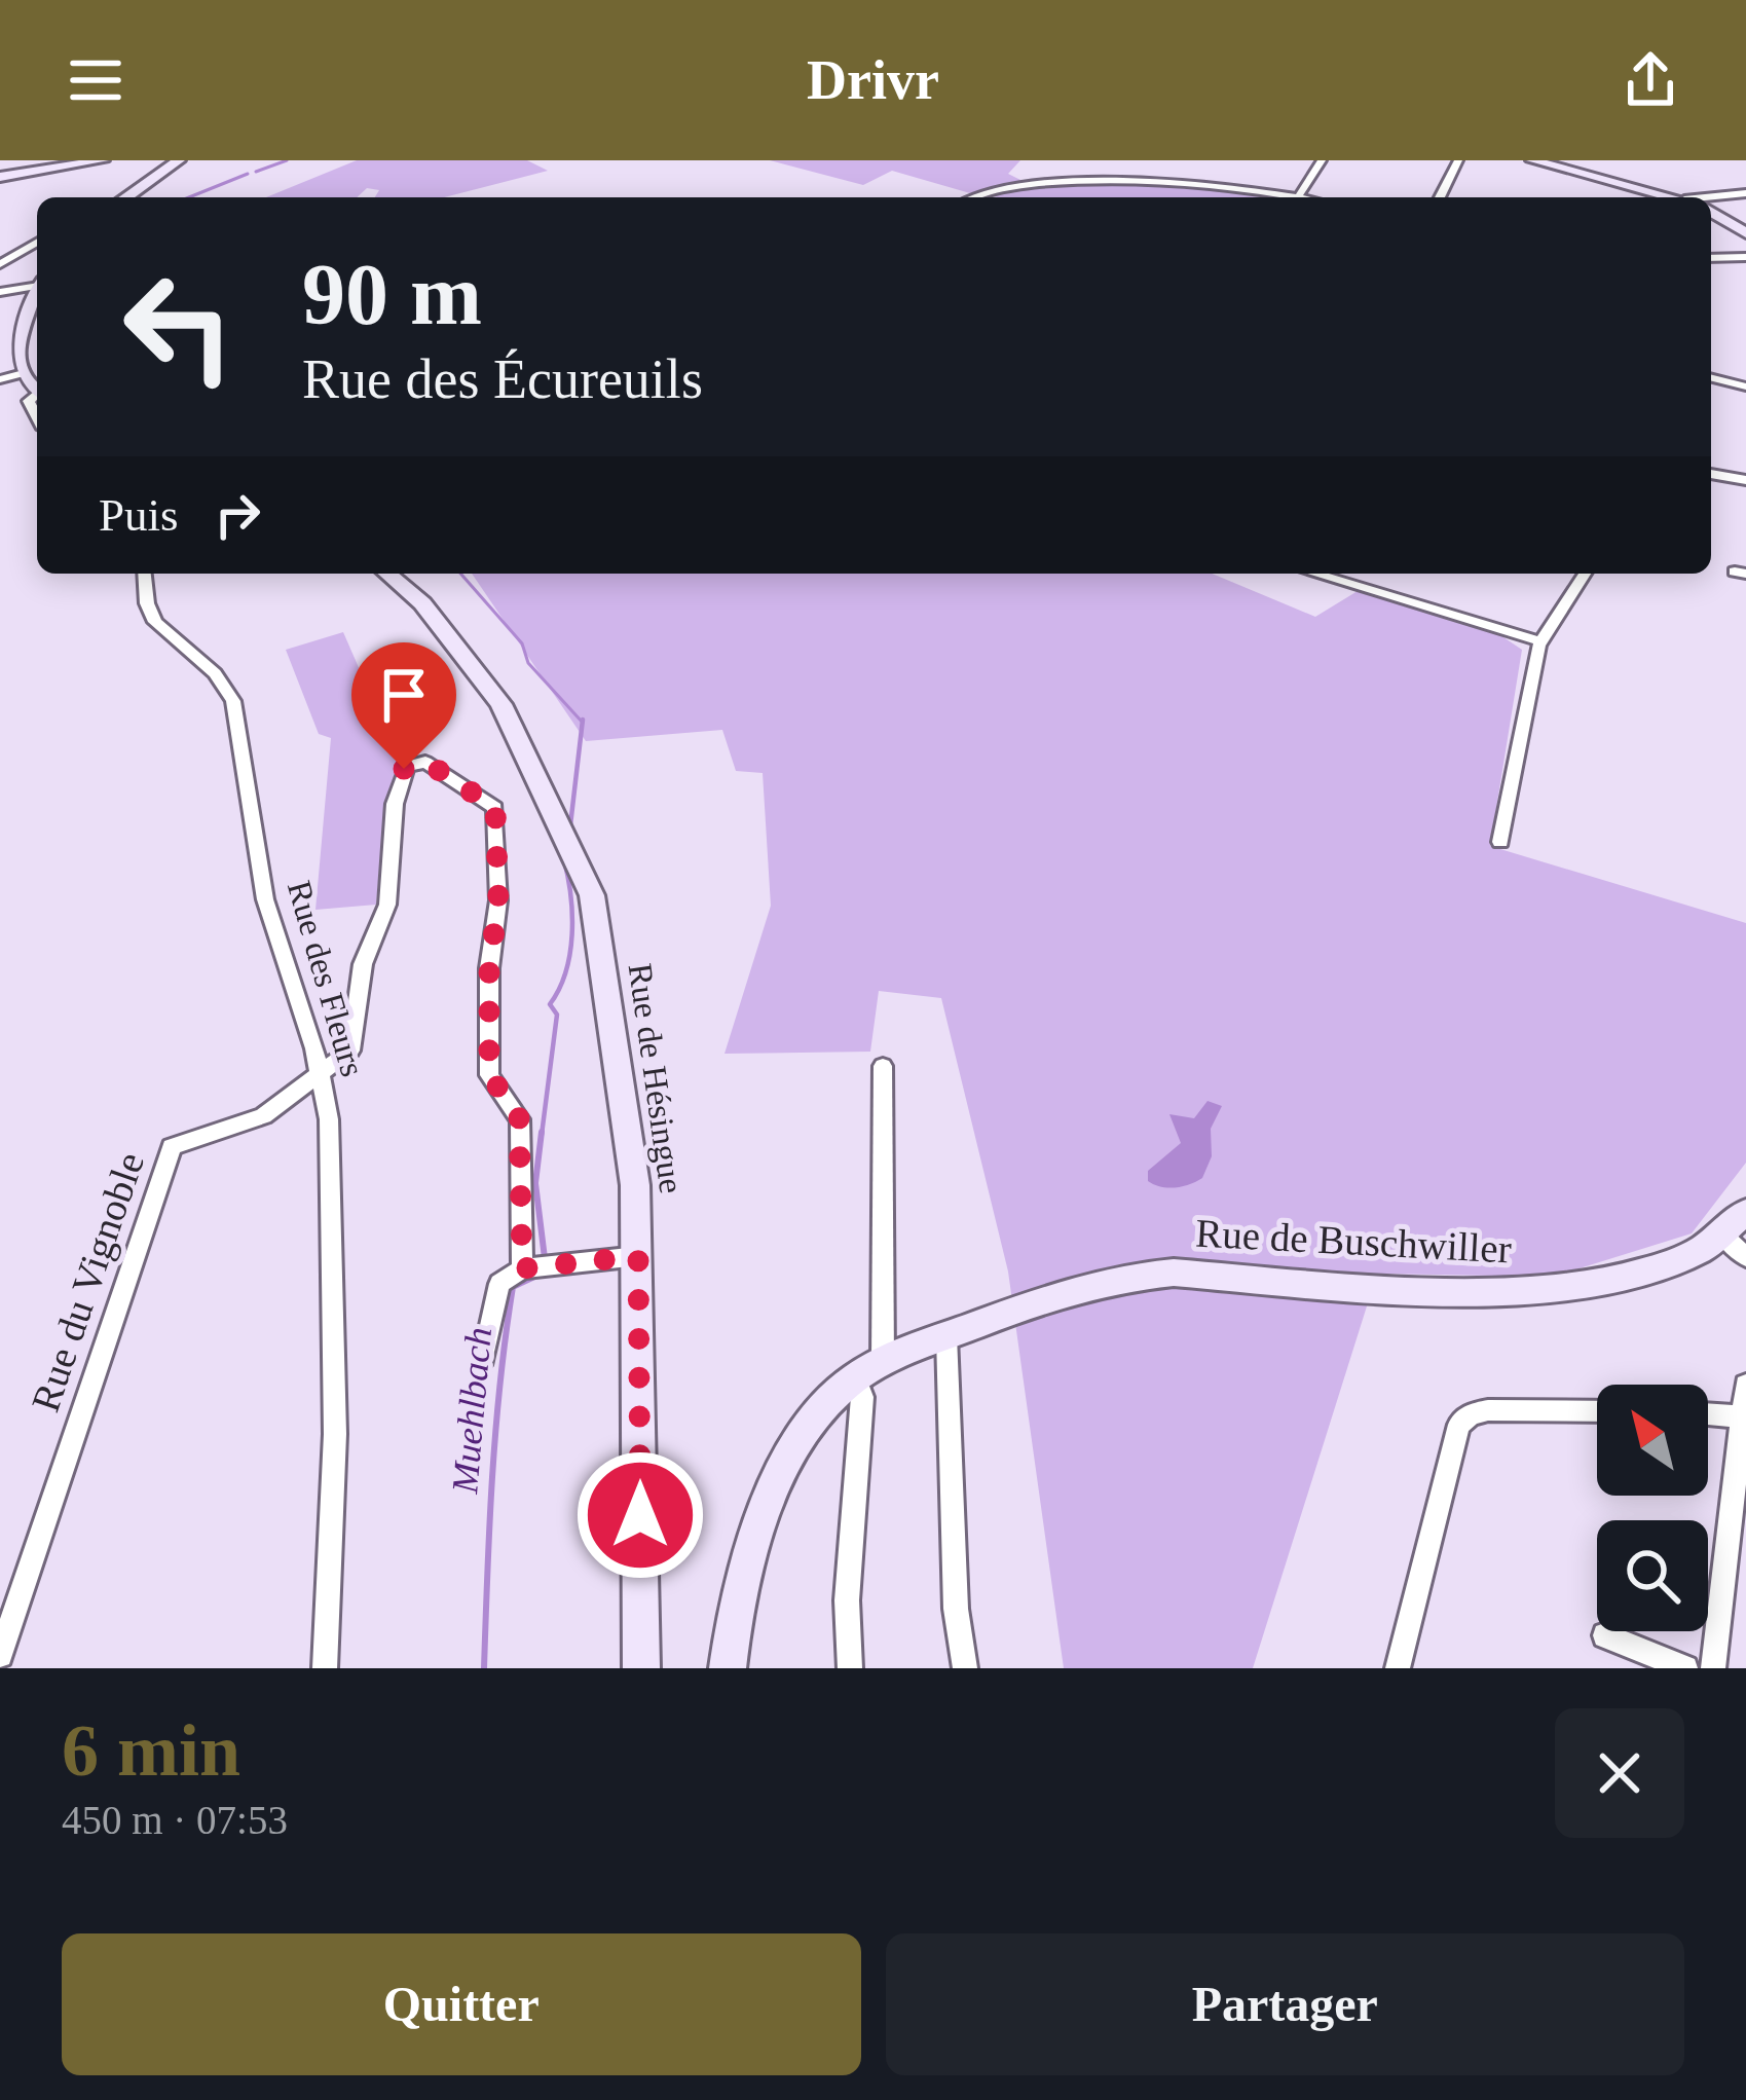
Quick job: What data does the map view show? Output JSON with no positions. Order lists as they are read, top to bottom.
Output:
{
  "streets": {
    "street": [
      "Rue des Fleurs",
      "Rue de Hésingue",
      "Rue de Buschwiller",
      "Rue du Vignoble"
    ]
  },
  "crossings": [
    ["Rue des Fleurs", "Rue du Vignoble"]
  ],
  "water": ["Muehlbach"],
  "north": "top left",
  "page": {
    "header": "Drivr",
    "turn": ["90 m", "Rue des Écureuils"],
    "then": "Puis",
    "heading": ["6 min", "450 m · 07:53"],
    "buttons": ["Quitter", "Partager"]
  }
}
